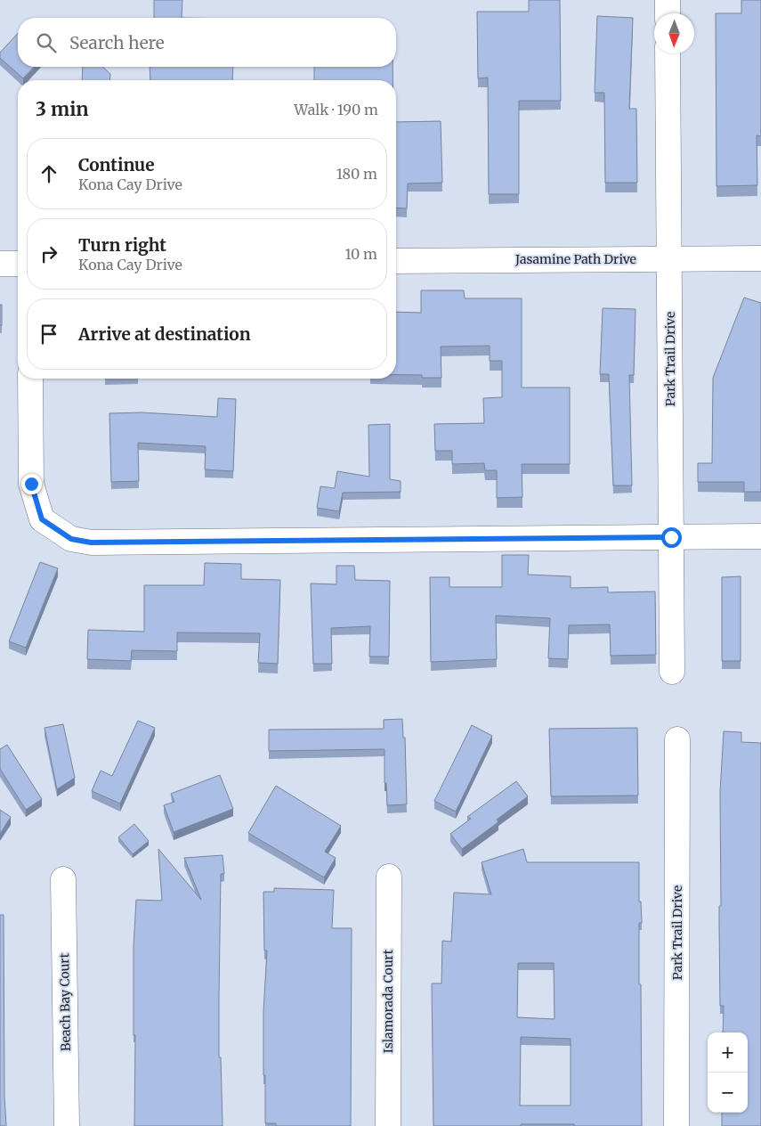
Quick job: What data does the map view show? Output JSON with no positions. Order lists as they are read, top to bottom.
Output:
{
  "streets": {
    "street": [
      "Jasamine Path Drive",
      "Park Trail Drive",
      "Islamorada Court",
      "Beach Bay Court"
    ]
  },
  "crossings": [
    ["Jasamine Path Drive", "Park Trail Drive"]
  ],
  "north": "bottom",
  "page": {
    "search": "Search here",
    "heading": ["3 min", "Walk · 190 m"],
    "list": [
      ["Continue", "Kona Cay Drive", "180 m"],
      ["Turn right", "Kona Cay Drive", "10 m"],
      "Arrive at destination"
    ],
    "map_buttons": ["+", "−"]
  }
}
